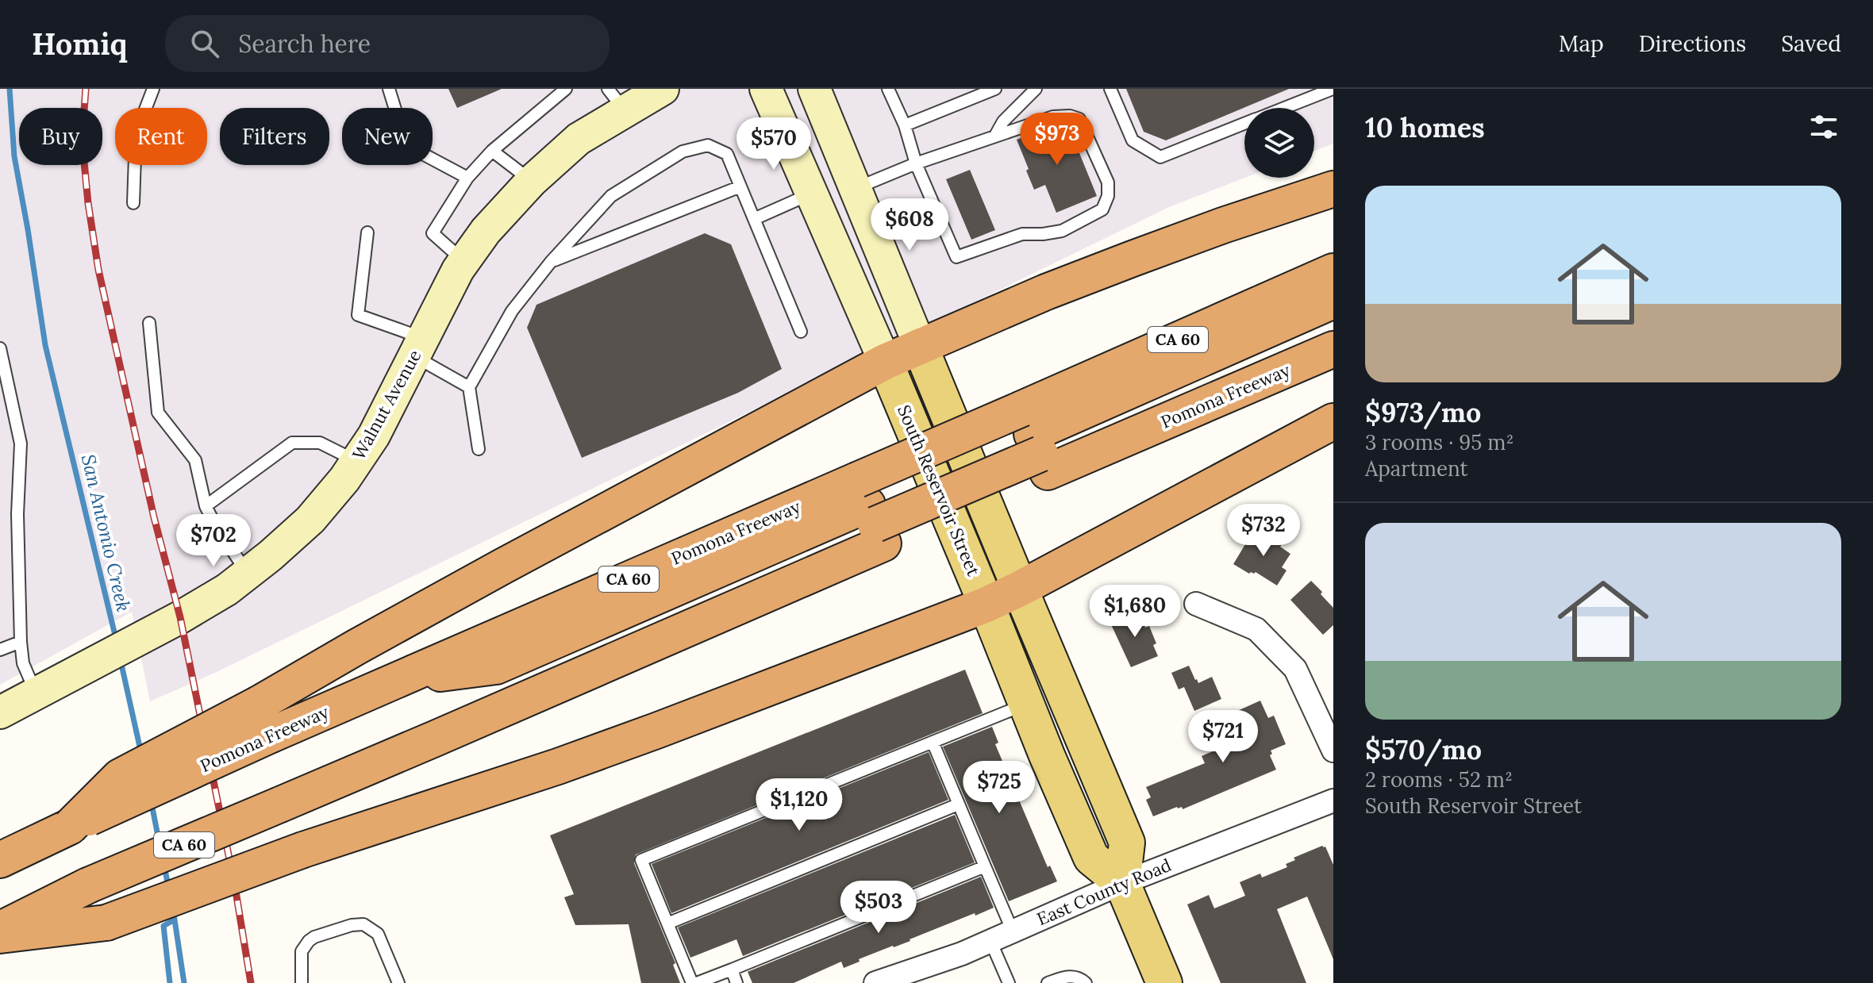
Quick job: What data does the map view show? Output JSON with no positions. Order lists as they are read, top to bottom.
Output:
{
  "streets": {
    "highway": ["CA 60", "Pomona Freeway"],
    "main road": ["South Reservoir Street"],
    "street": ["Walnut Avenue", "East County Road"]
  },
  "crossings": [
    ["South Reservoir Street", "East County Road"]
  ],
  "water": ["San Antonio Creek"],
  "page": {
    "header": "Homiq",
    "search": "Search here",
    "nav": ["Map", "Directions", "Saved"],
    "heading": "10 homes",
    "chip": [
      "Buy",
      "Rent",
      "Filters",
      "New"
    ],
    "price": [
      "$973",
      "$570",
      "$608",
      "$732",
      "$702",
      "$1,680",
      "$721",
      "$725",
      "$1,120",
      "$503"
    ],
    "list": [
      {
        "name": "$973/mo",
        "note": "3 rooms · 95 m² · Apartment"
      },
      {
        "name": "$570/mo",
        "note": "2 rooms · 52 m² · South Reservoir Street"
      }
    ]
  }
}
